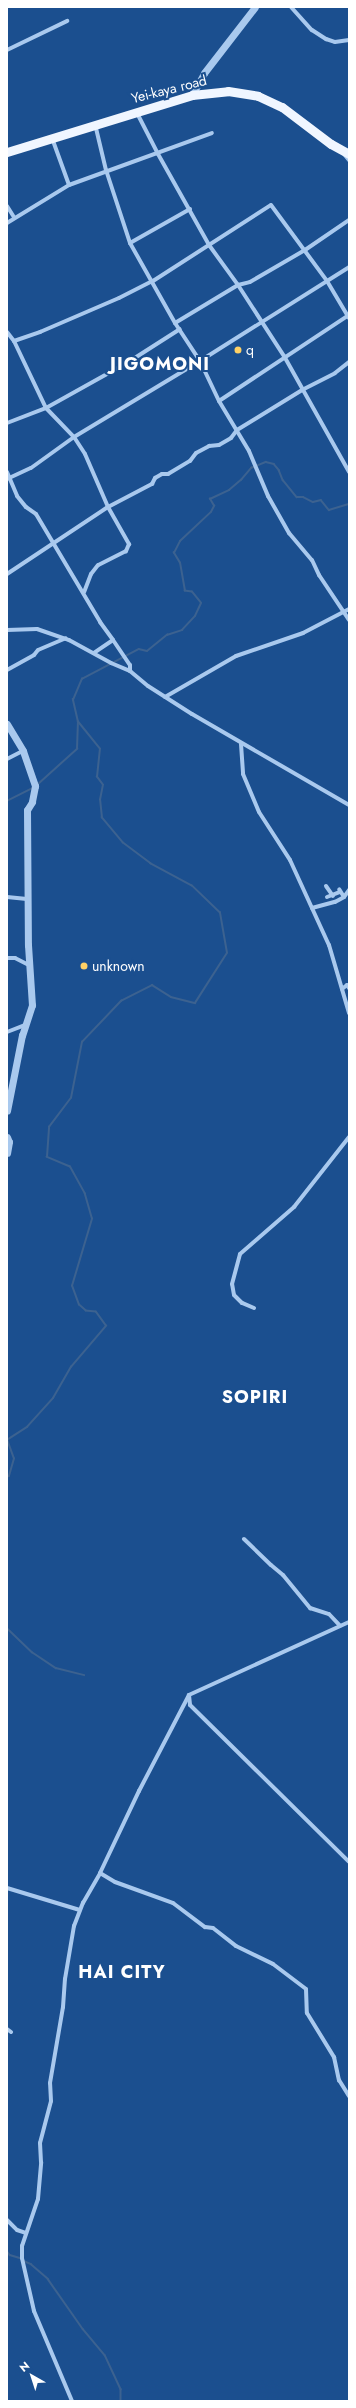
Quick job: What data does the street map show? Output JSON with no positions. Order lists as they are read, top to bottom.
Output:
{
  "streets": {
    "main road": ["Yei-kaya road"]
  },
  "districts": ["JIGOMONI", "SOPIRI", "HAI CITY"],
  "places": ["q", "unknown"],
  "north": "top left"
}
